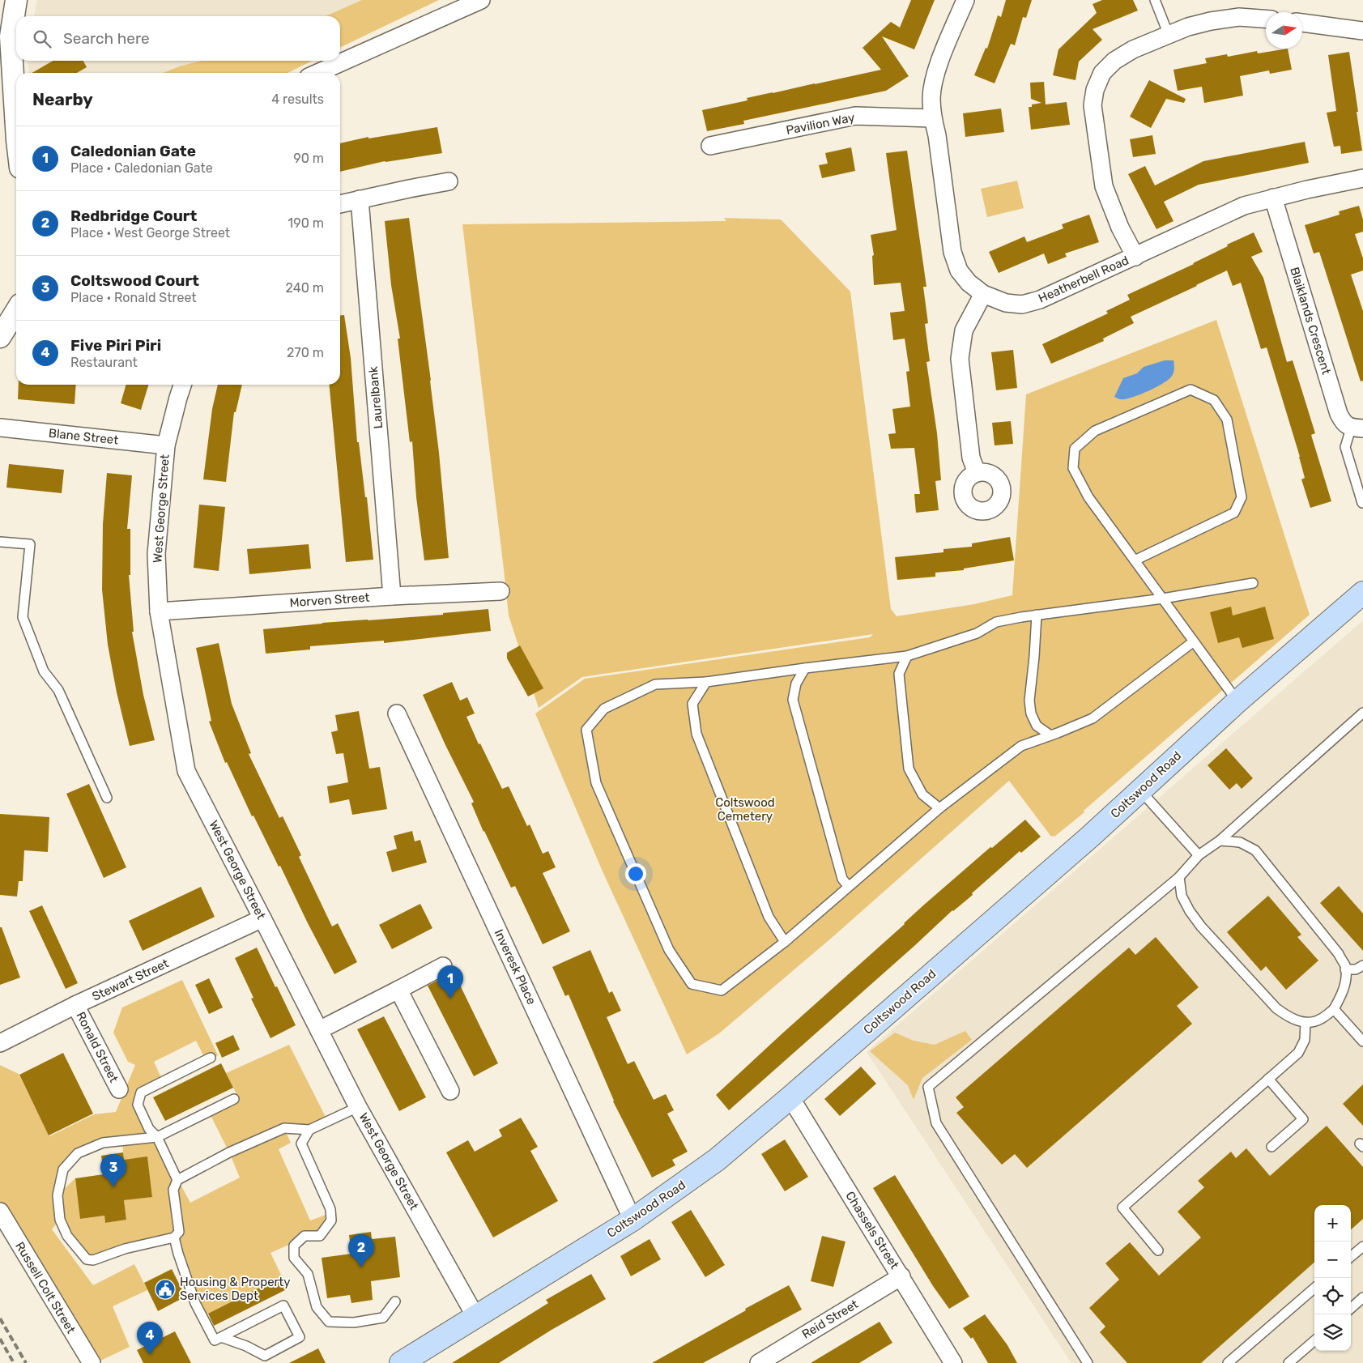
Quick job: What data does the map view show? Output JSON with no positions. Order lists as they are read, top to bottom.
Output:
{
  "streets": {
    "main road": ["Coltswood Road"],
    "street": [
      "Pavilion Way",
      "Heatherbell Road",
      "Blaiklands Crescent",
      "Laurelbank",
      "Blane Street",
      "West George Street",
      "Morven Street",
      "Inveresk Place",
      "Stewart Street",
      "Ronald Street",
      "Chassels Street",
      "Russell Colt Street",
      "Reid Street"
    ]
  },
  "crossings": [
    ["Pavilion Way", "Heatherbell Road"],
    ["Heatherbell Road", "Blaiklands Crescent"],
    ["Laurelbank", "Morven Street"],
    ["Blane Street", "West George Street"],
    ["West George Street", "Morven Street"],
    ["West George Street", "Coltswood Road"],
    ["West George Street", "Stewart Street"],
    ["Coltswood Road", "Inveresk Place"],
    ["Coltswood Road", "Chassels Street"],
    ["Stewart Street", "Ronald Street"],
    ["Chassels Street", "Reid Street"]
  ],
  "parks": ["Coltswood Cemetery"],
  "places": {
    "public building": ["Housing & Property Services Dept"]
  },
  "north": "right",
  "page": {
    "search": "Search here",
    "heading": ["Nearby", "4 results"],
    "list": [
      {
        "mark": "1",
        "name": "Caledonian Gate",
        "note": "Place · Caledonian Gate",
        "value": "90 m"
      },
      {
        "mark": "2",
        "name": "Redbridge Court",
        "note": "Place · West George Street",
        "value": "190 m"
      },
      {
        "mark": "3",
        "name": "Coltswood Court",
        "note": "Place · Ronald Street",
        "value": "240 m"
      },
      {
        "mark": "4",
        "name": "Five Piri Piri",
        "note": "Restaurant",
        "value": "270 m"
      }
    ],
    "pins": [
      "1",
      "3",
      "2",
      "4"
    ],
    "map_buttons": ["+", "−"]
  }
}
